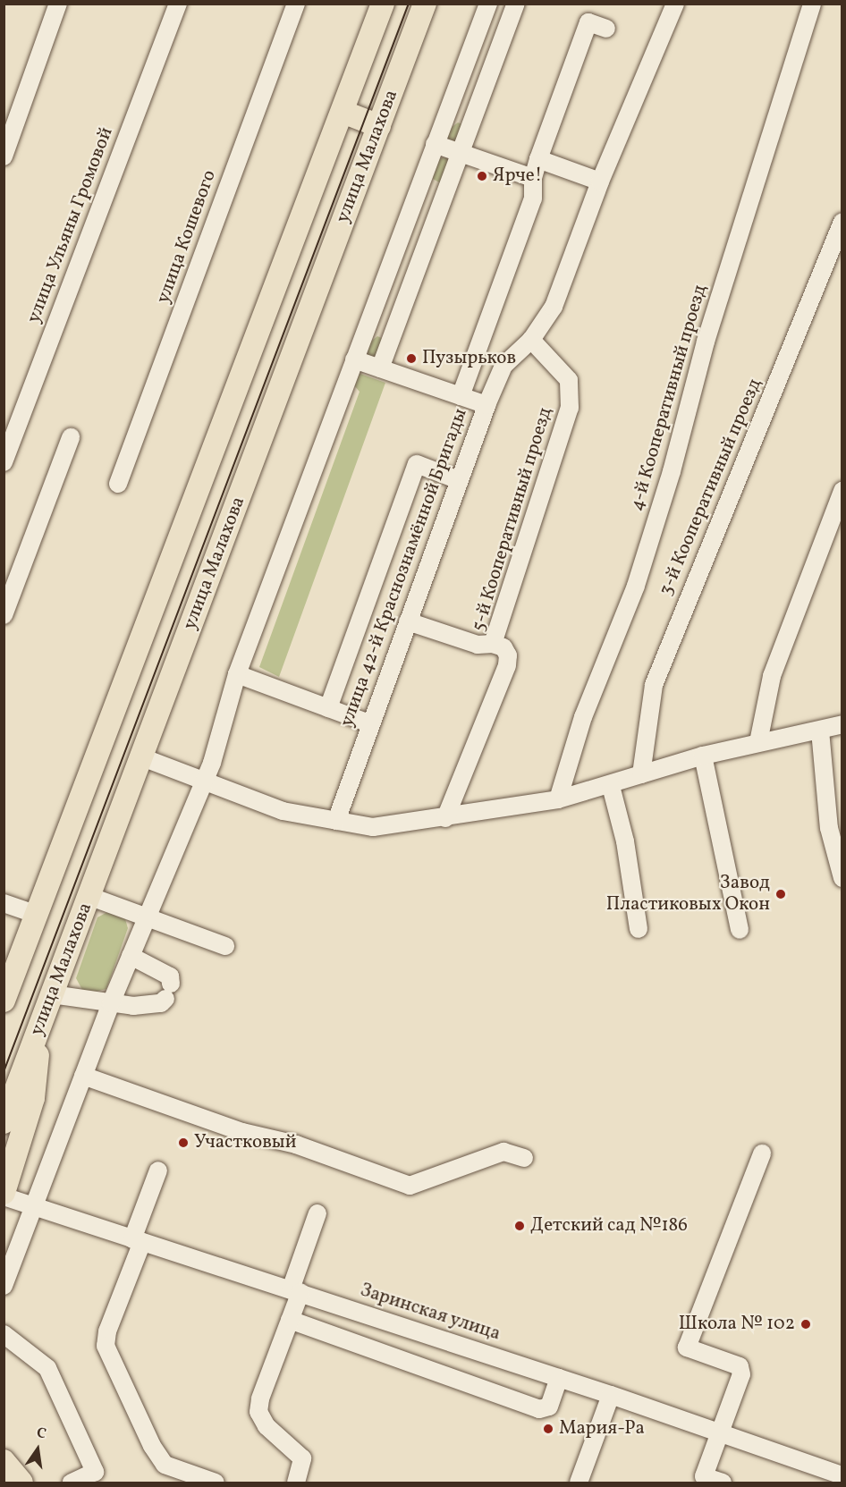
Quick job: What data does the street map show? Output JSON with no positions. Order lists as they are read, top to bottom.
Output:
{
  "streets": {
    "main road": ["улица Малахова"],
    "street": [
      "улица Ульяны Громовой",
      "улица Кошевого",
      "4-й Кооперативный проезд",
      "3-й Кооперативный проезд",
      "5-й Кооперативный проезд",
      "улица 42-й Краснознамённой Бригады",
      "Заринская улица"
    ]
  },
  "crossings": [
    ["5-й Кооперативный проезд", "улица 42-й Краснознамённой Бригады"]
  ],
  "places": [
    "Ярче!",
    "Пузырьков",
    "Завод Пластиковых Окон",
    "Участковый",
    "Детский сад №186",
    "Школа № 102",
    "Мария-Ра"
  ],
  "north": "top"
}
